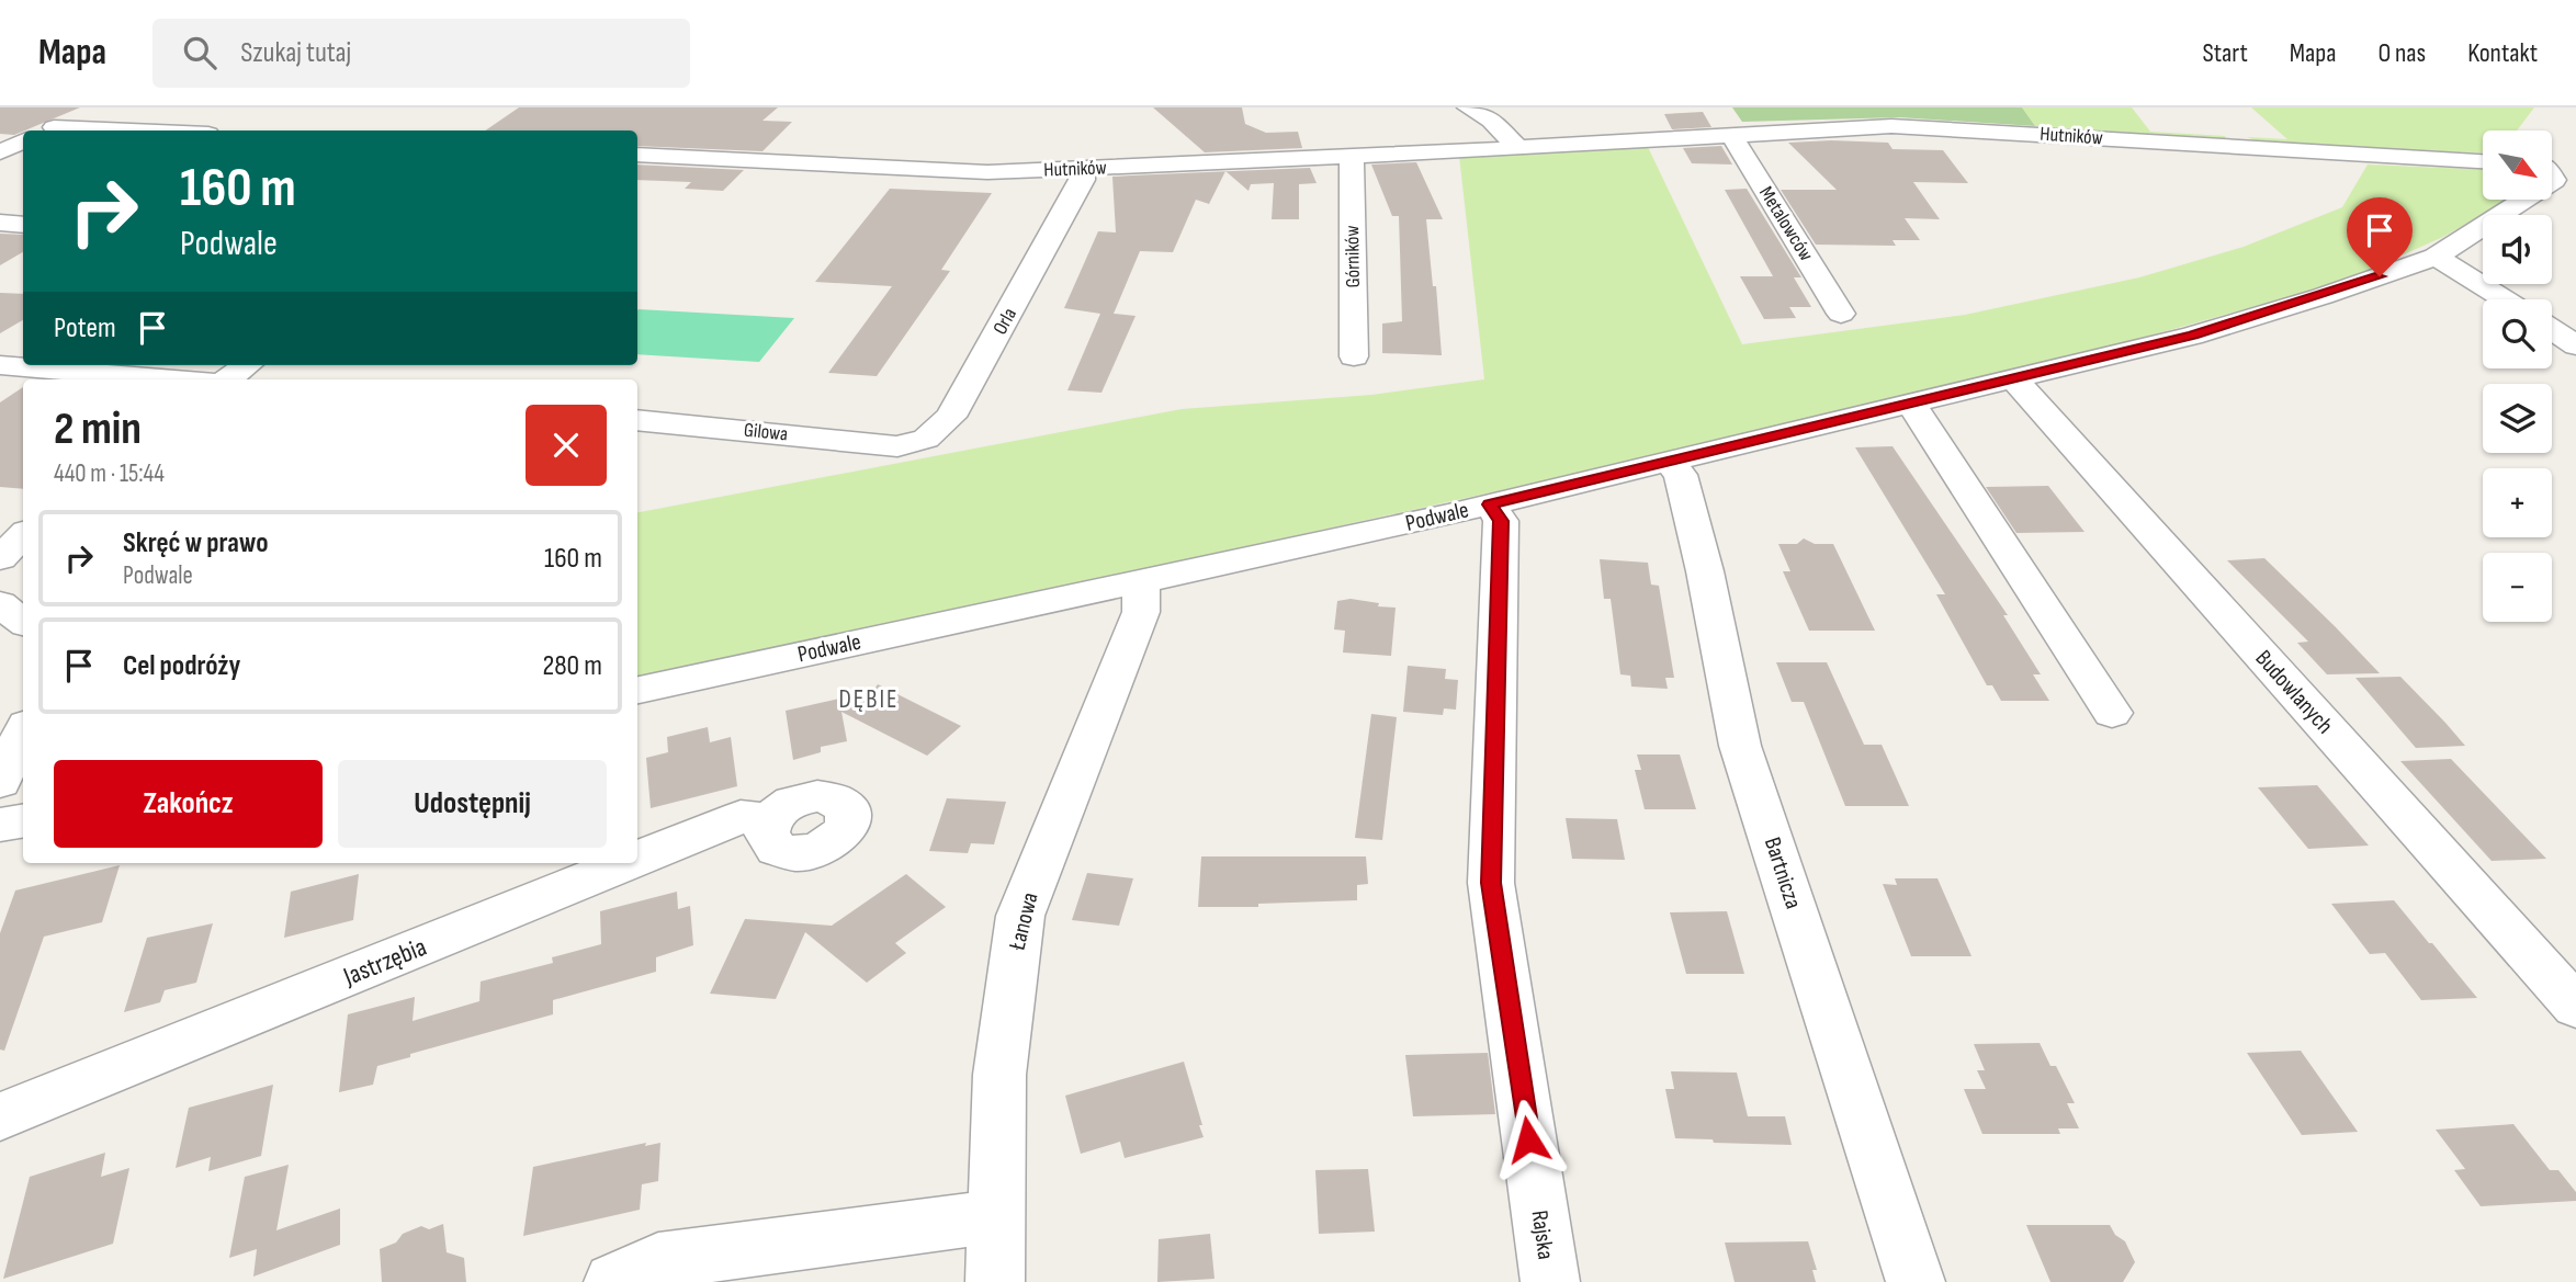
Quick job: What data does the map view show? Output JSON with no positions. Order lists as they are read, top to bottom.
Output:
{
  "streets": {
    "street": [
      "Hutników",
      "Metalowców",
      "Górników",
      "Orla",
      "Gilowa",
      "Podwale",
      "Budowlanych",
      "Bartnicza",
      "Łanowa",
      "Jastrzębia",
      "Rajska"
    ]
  },
  "crossings": [
    ["Hutników", "Metalowców"],
    ["Hutników", "Górników"],
    ["Hutników", "Orla"],
    ["Orla", "Gilowa"],
    ["Podwale", "Budowlanych"],
    ["Podwale", "Bartnicza"],
    ["Podwale", "Łanowa"],
    ["Podwale", "Rajska"]
  ],
  "districts": ["DĘBIE"],
  "north": "bottom right",
  "page": {
    "header": "Mapa",
    "search": "Szukaj tutaj",
    "nav": [
      "Start",
      "Mapa",
      "O nas",
      "Kontakt"
    ],
    "map_buttons": ["+", "−"],
    "turn": ["160 m", "Podwale"],
    "then": "Potem",
    "heading": ["2 min", "440 m · 15:44"],
    "list": [
      {
        "name": "Skręć w prawo",
        "note": "Podwale",
        "value": "160 m"
      },
      {
        "name": "Cel podróży",
        "value": "280 m"
      }
    ],
    "buttons": ["Zakończ", "Udostępnij"]
  }
}
